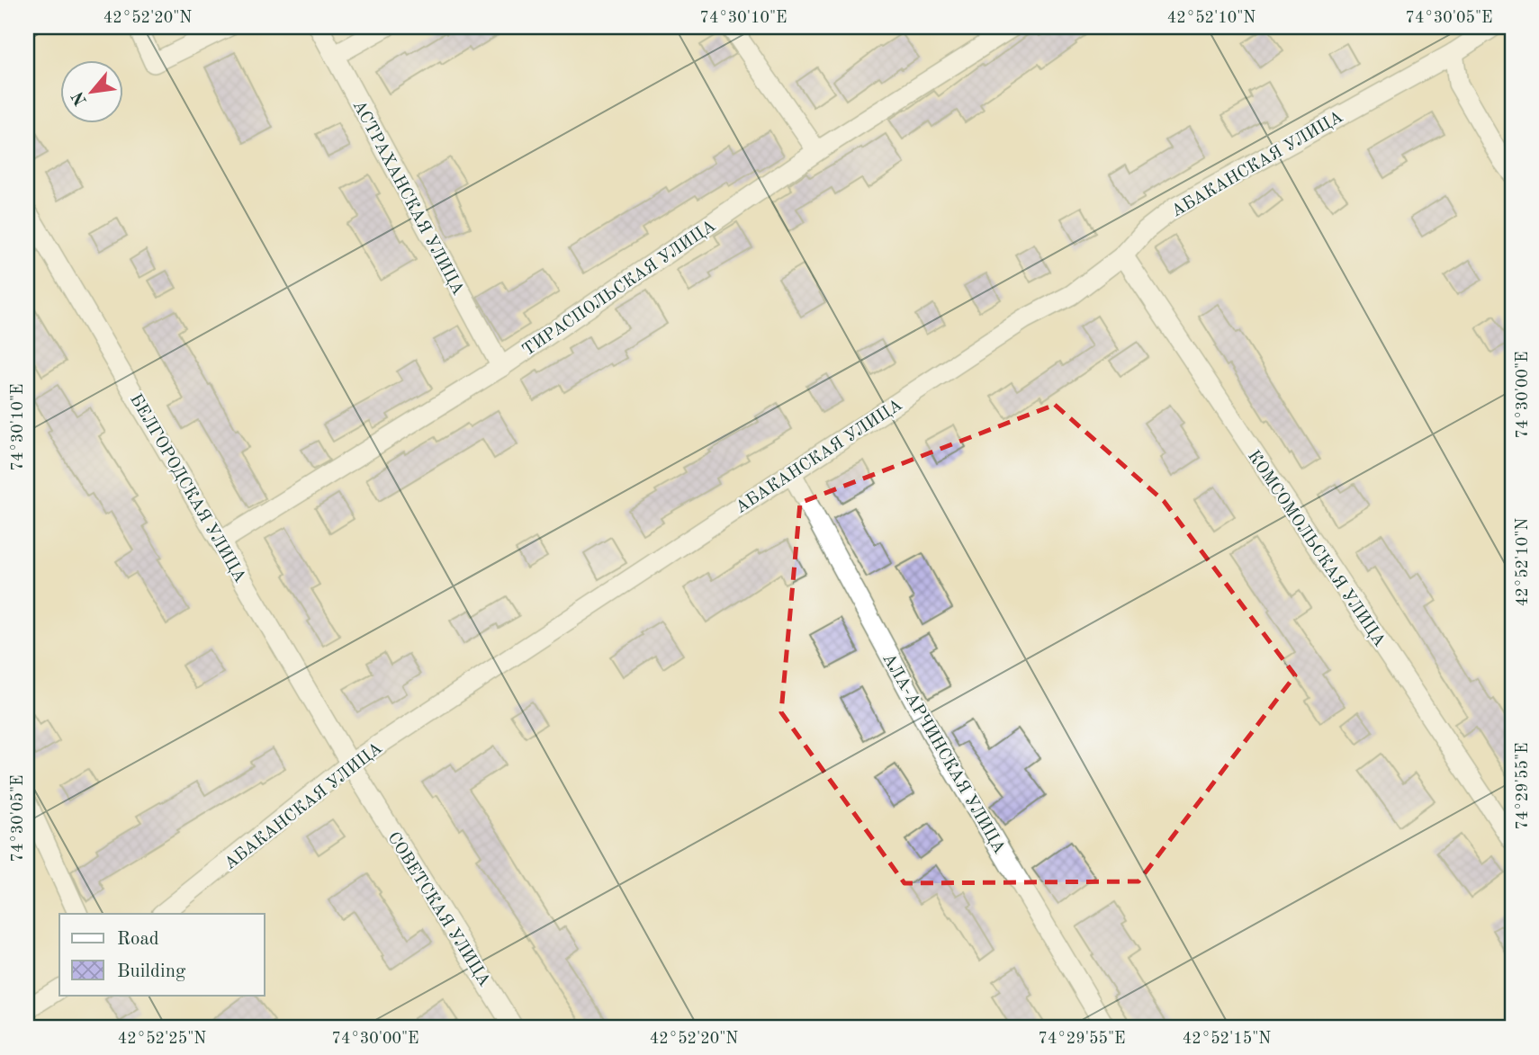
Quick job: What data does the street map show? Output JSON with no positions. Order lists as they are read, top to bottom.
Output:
{
  "streets": {
    "street": [
      "АБАКАНСКАЯ УЛИЦА",
      "АСТРАХАНСКАЯ УЛИЦА",
      "ТИРАСПОЛЬСКАЯ УЛИЦА",
      "БЕЛГОРОДСКАЯ УЛИЦА",
      "КОМСОМОЛЬСКАЯ УЛИЦА",
      "АЛА-АРЧИНСКАЯ УЛИЦА",
      "СОВЕТСКАЯ УЛИЦА"
    ]
  },
  "crossings": [
    ["АБАКАНСКАЯ УЛИЦА", "БЕЛГОРОДСКАЯ УЛИЦА"],
    ["АБАКАНСКАЯ УЛИЦА", "КОМСОМОЛЬСКАЯ УЛИЦА"],
    ["АБАКАНСКАЯ УЛИЦА", "АЛА-АРЧИНСКАЯ УЛИЦА"],
    ["АСТРАХАНСКАЯ УЛИЦА", "ТИРАСПОЛЬСКАЯ УЛИЦА"],
    ["ТИРАСПОЛЬСКАЯ УЛИЦА", "БЕЛГОРОДСКАЯ УЛИЦА"],
    ["БЕЛГОРОДСКАЯ УЛИЦА", "СОВЕТСКАЯ УЛИЦА"]
  ],
  "legend": ["Road", "Building"],
  "north": "bottom left",
  "coordinates": [
    "42°52'20\"N",
    "74°30'10\"E",
    "42°52'10\"N",
    "74°30'05\"E",
    "74°30'00\"E",
    "74°29'55\"E",
    "42°52'25\"N",
    "42°52'15\"N"
  ]
}
